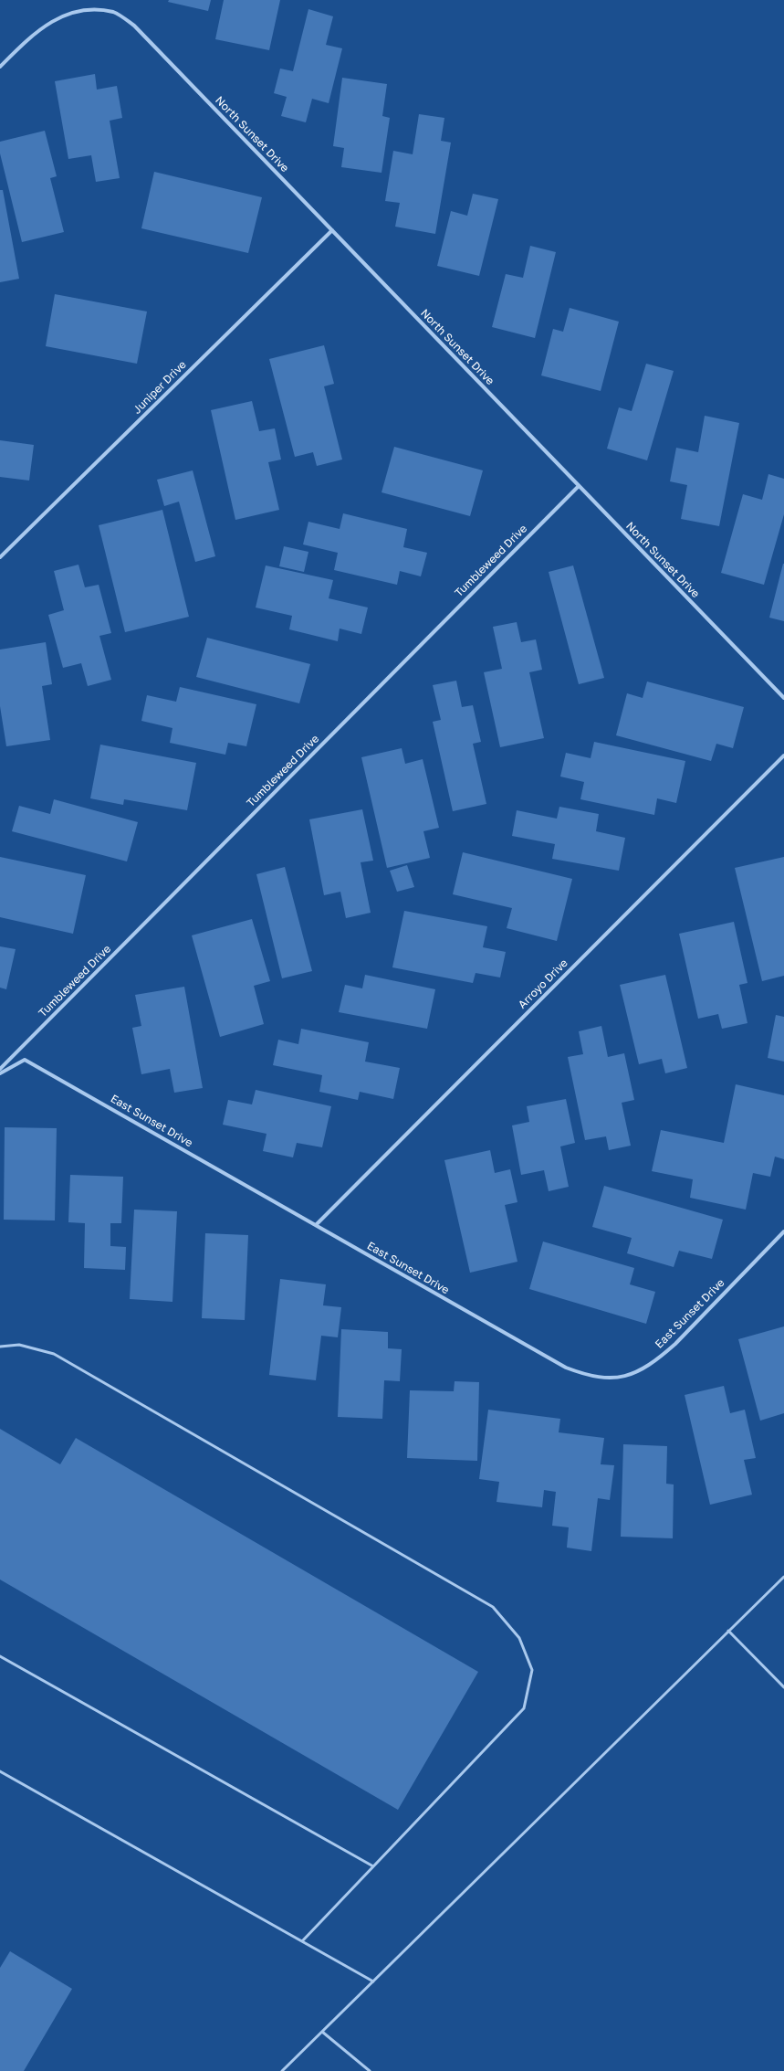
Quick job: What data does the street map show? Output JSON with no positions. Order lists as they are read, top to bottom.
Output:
{
  "streets": {
    "street": [
      "North Sunset Drive",
      "Juniper Drive",
      "Tumbleweed Drive",
      "Arroyo Drive",
      "East Sunset Drive"
    ]
  },
  "crossings": [
    ["North Sunset Drive", "Juniper Drive"],
    ["North Sunset Drive", "Tumbleweed Drive"],
    ["Arroyo Drive", "East Sunset Drive"]
  ]
}
